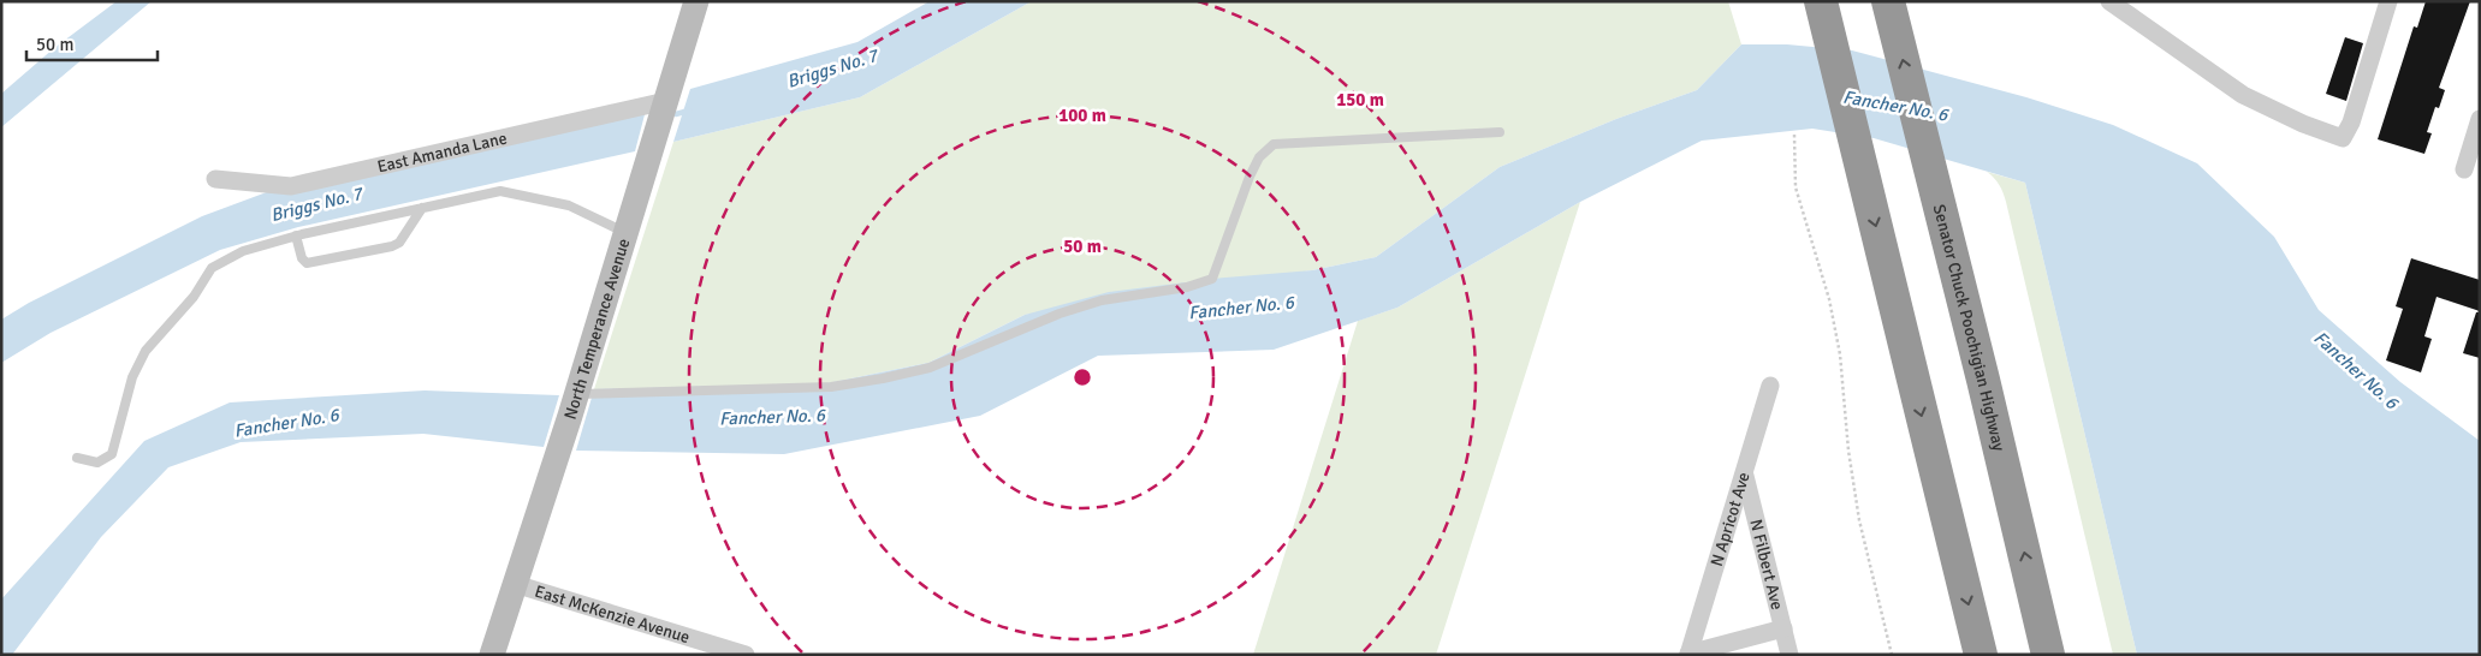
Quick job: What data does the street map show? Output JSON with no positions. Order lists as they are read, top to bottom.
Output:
{
  "streets": {
    "highway": ["Senator Chuck Poochigian Highway"],
    "main road": ["North Temperance Avenue"],
    "street": [
      "East Amanda Lane",
      "N Apricot Ave",
      "N Filbert Ave",
      "East McKenzie Avenue"
    ]
  },
  "crossings": [
    ["East Amanda Lane", "North Temperance Avenue"],
    ["North Temperance Avenue", "East McKenzie Avenue"],
    ["N Apricot Ave", "N Filbert Ave"]
  ],
  "water": ["Briggs No. 7", "Fancher No. 6"],
  "scale_bar": "50 m",
  "rings": ["150 m", "100 m", "50 m"]
}
